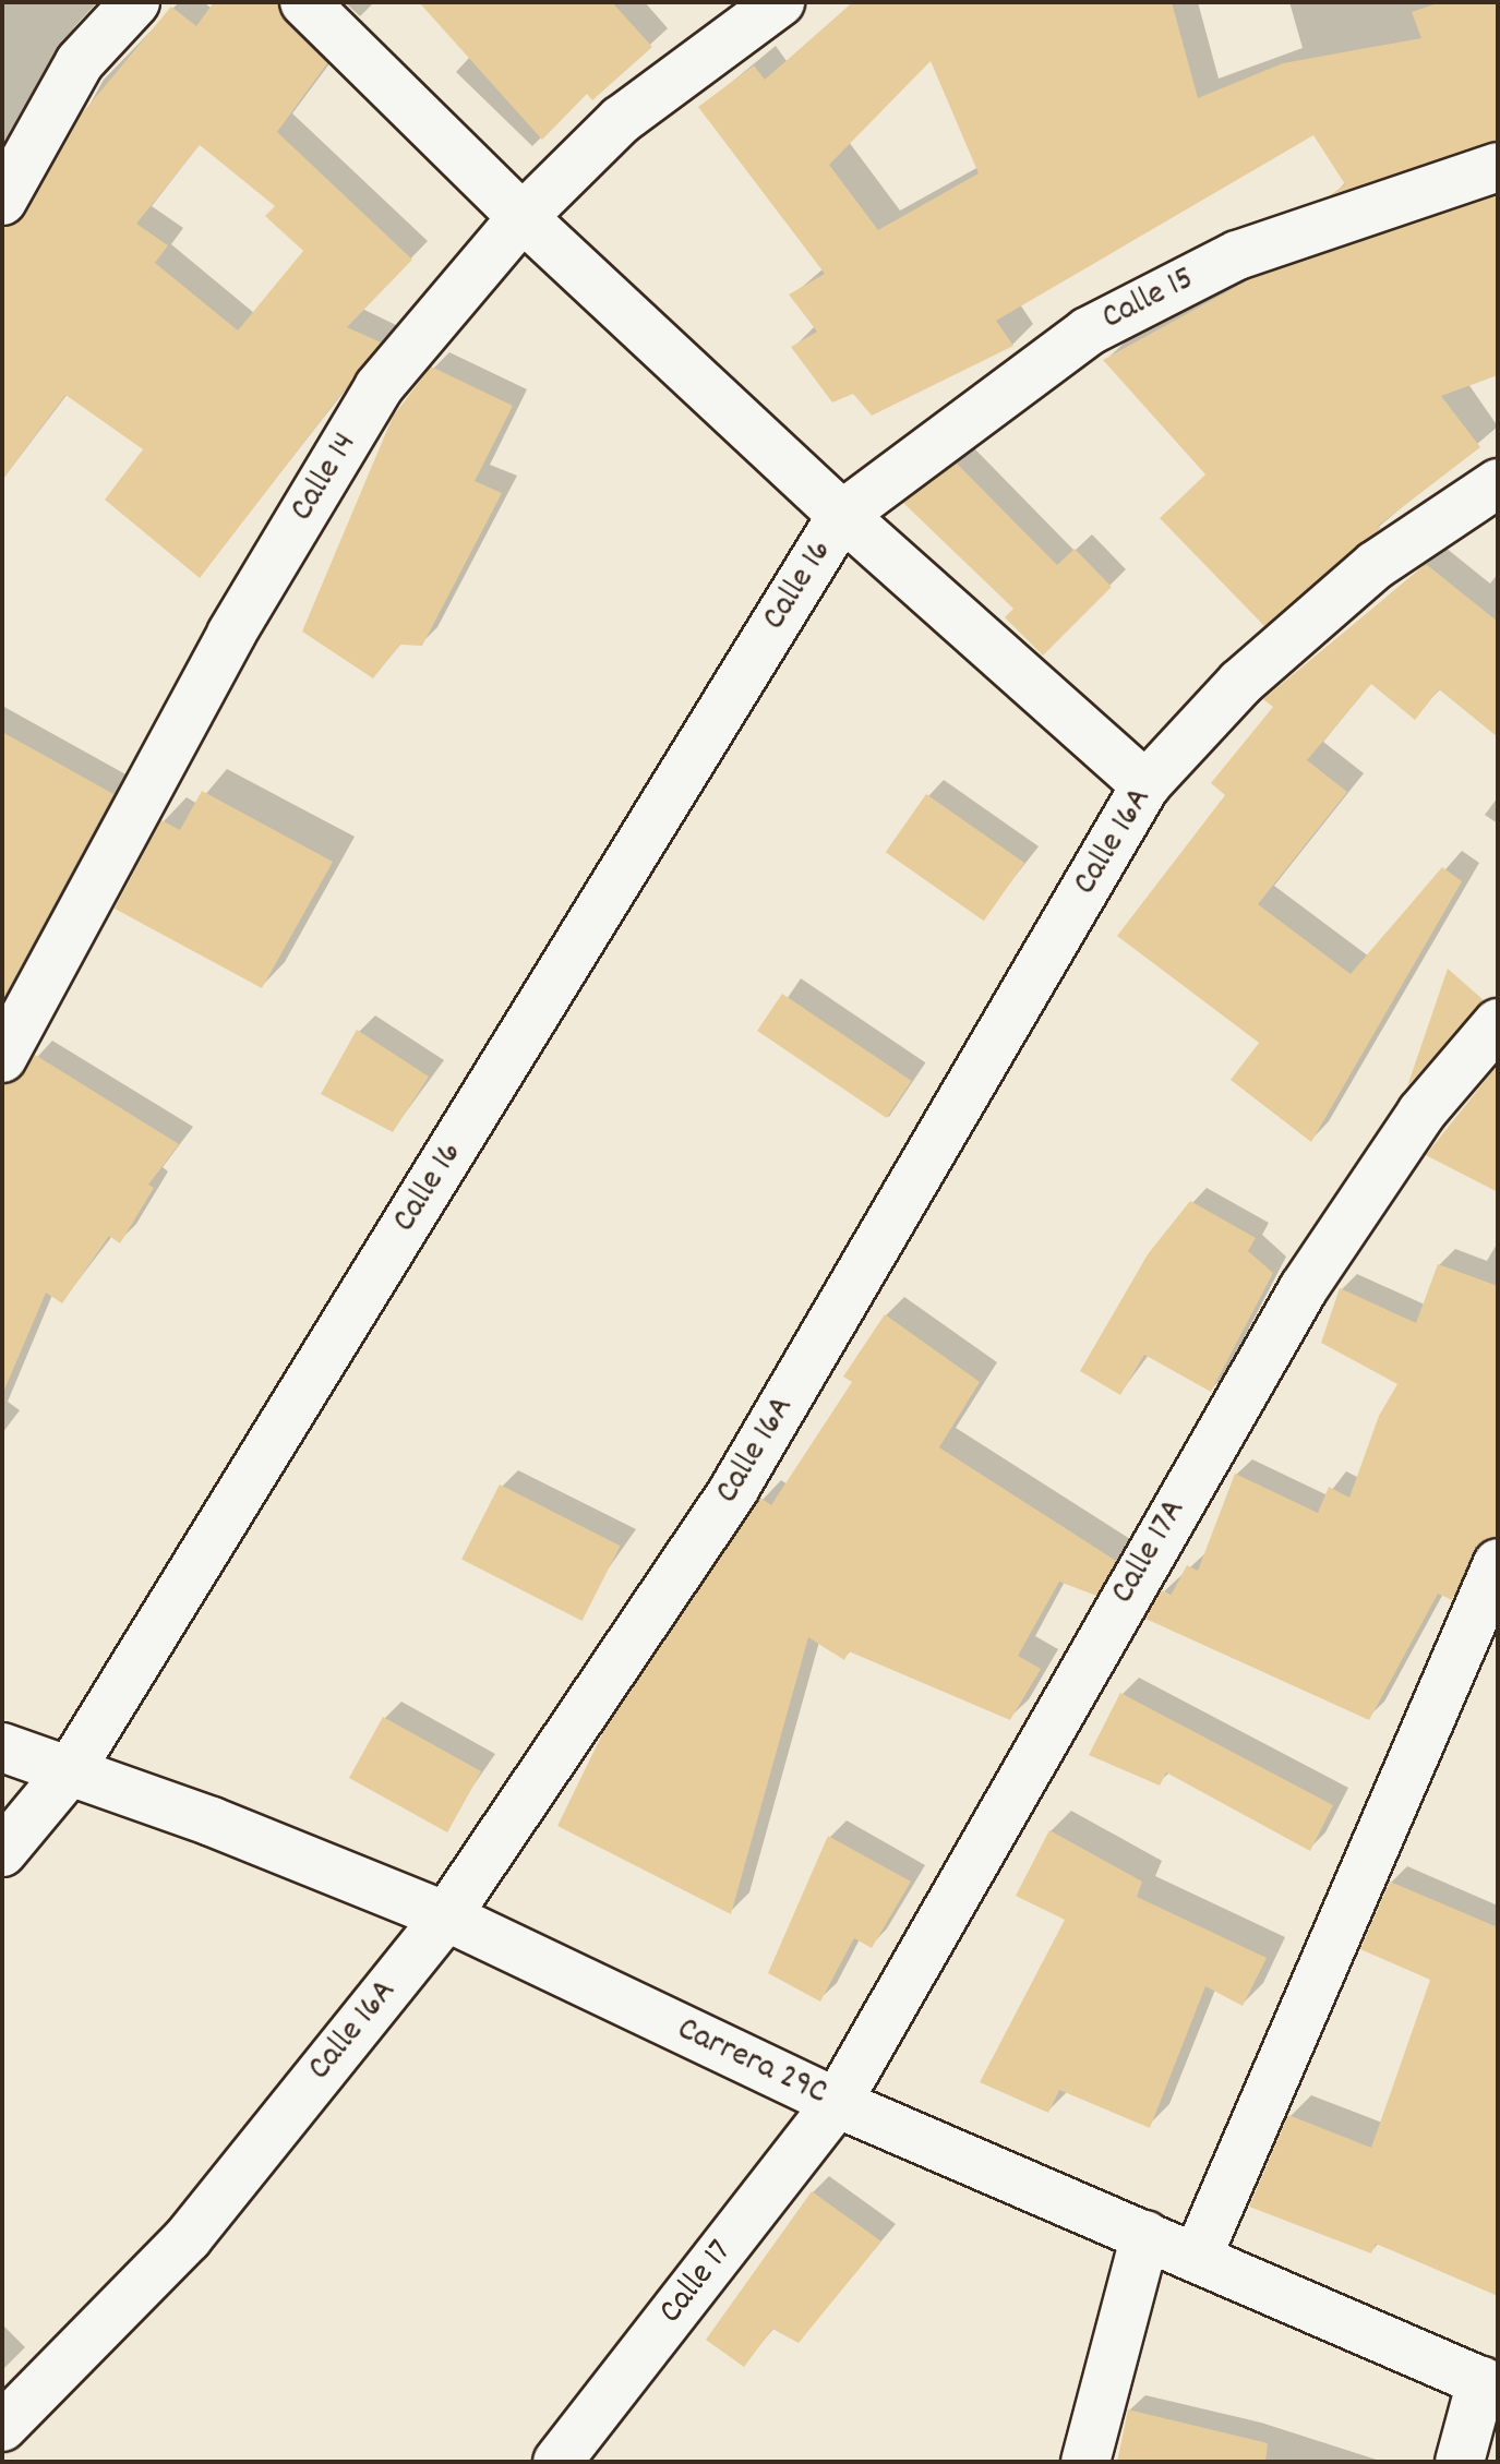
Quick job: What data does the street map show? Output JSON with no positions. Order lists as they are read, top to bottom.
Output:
{
  "streets": {
    "street": [
      "Calle 15",
      "Calle 14",
      "Calle 16",
      "Calle 16A",
      "Calle 17A",
      "Carrera 29C",
      "Calle 17"
    ]
  },
  "crossings": [
    ["Calle 15", "Calle 16"],
    ["Calle 16", "Carrera 29C"],
    ["Calle 16A", "Carrera 29C"],
    ["Calle 17A", "Carrera 29C"],
    ["Calle 17A", "Calle 17"],
    ["Carrera 29C", "Calle 17"]
  ]
}
